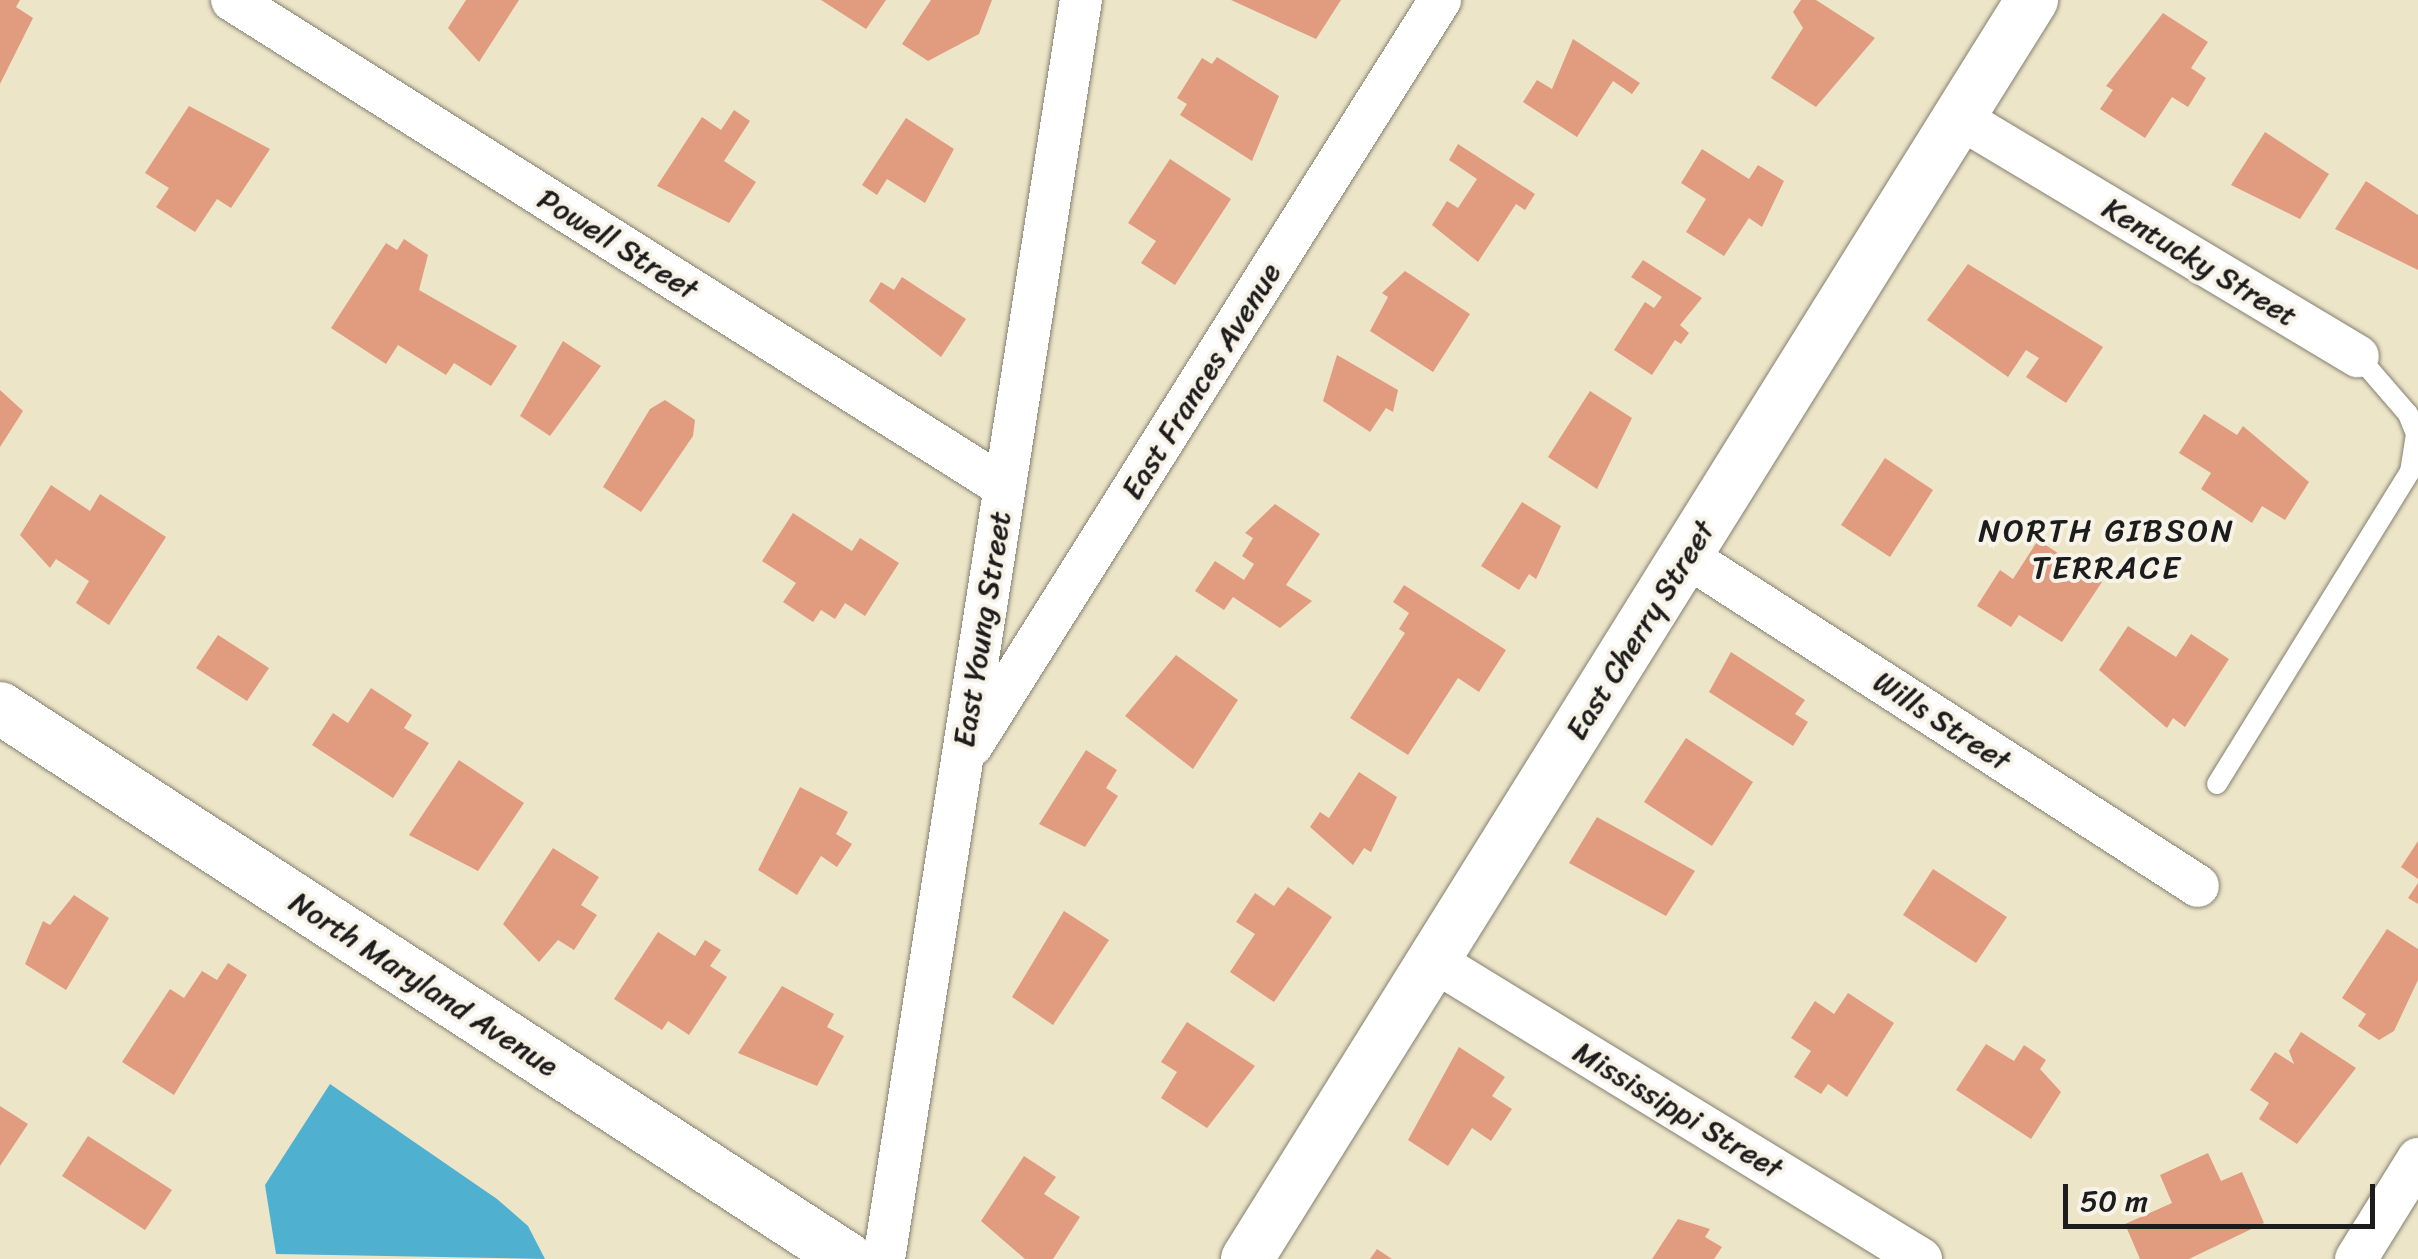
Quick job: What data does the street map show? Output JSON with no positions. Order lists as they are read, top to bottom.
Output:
{
  "streets": {
    "street": [
      "Powell Street",
      "Kentucky Street",
      "East Frances Avenue",
      "East Young Street",
      "East Cherry Street",
      "Wills Street",
      "North Maryland Avenue",
      "Mississippi Street"
    ]
  },
  "crossings": [
    ["Powell Street", "East Young Street"],
    ["Kentucky Street", "East Cherry Street"],
    ["East Frances Avenue", "East Young Street"],
    ["East Cherry Street", "Wills Street"],
    ["East Cherry Street", "Mississippi Street"]
  ],
  "districts": ["NORTH GIBSON TERRACE"],
  "scale_bar": "50 m"
}
